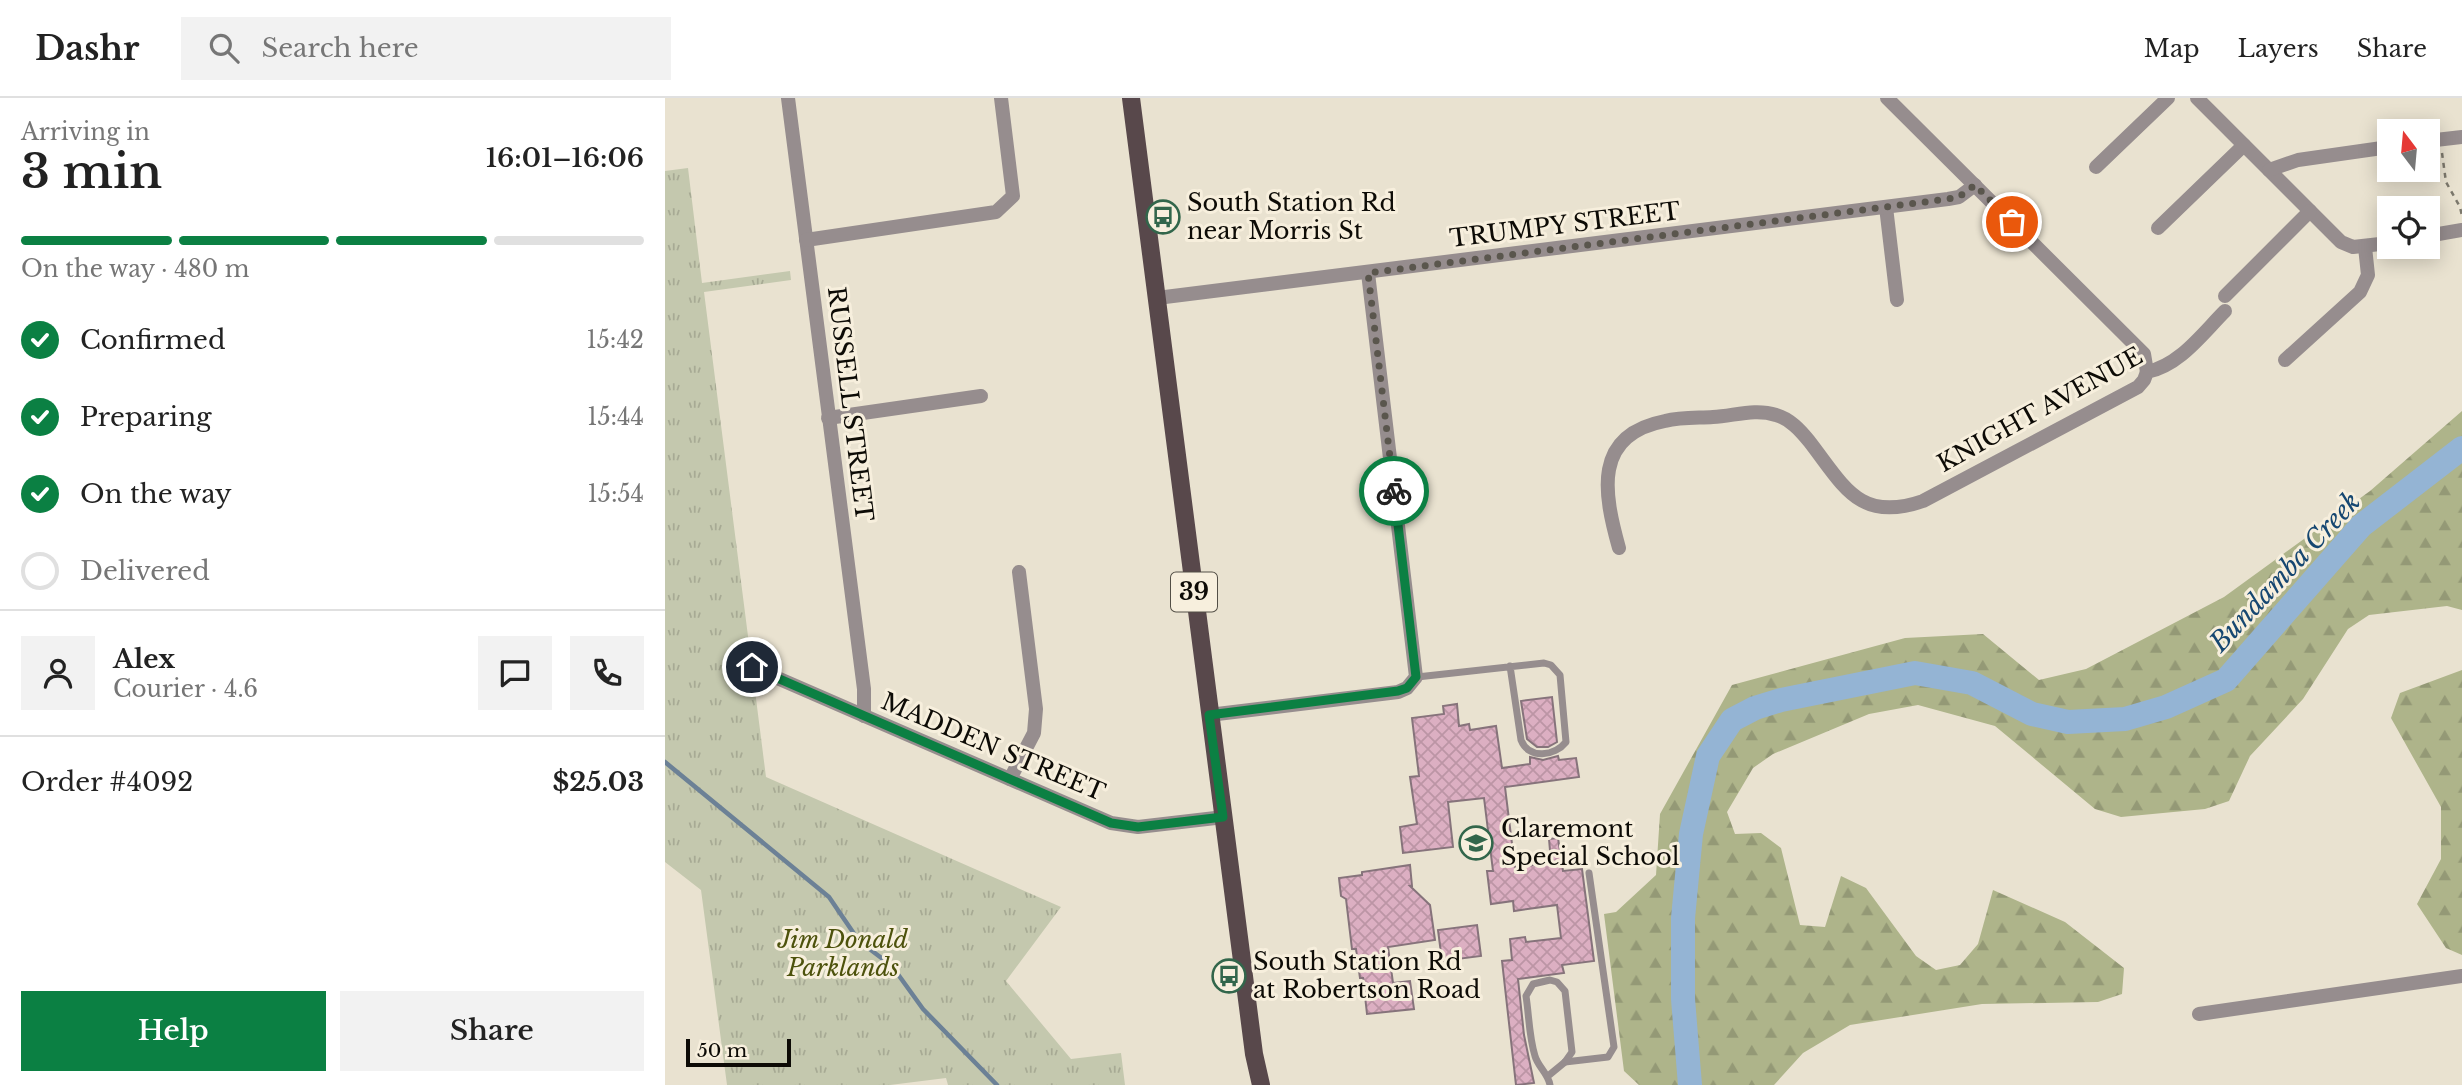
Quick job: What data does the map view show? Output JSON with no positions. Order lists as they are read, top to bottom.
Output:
{
  "streets": {
    "main road": ["39"],
    "street": [
      "TRUMPY STREET",
      "RUSSELL STREET",
      "KNIGHT AVENUE",
      "MADDEN STREET"
    ]
  },
  "crossings": [
    ["TRUMPY STREET", "39"],
    ["RUSSELL STREET", "MADDEN STREET"],
    ["39", "MADDEN STREET"]
  ],
  "water": ["Bundamba Creek"],
  "parks": ["Jim Donald Parklands"],
  "places": {
    "bus stop": ["South Station Rd near Morris St", "South Station Rd at Robertson Road"],
    "school or university": ["Claremont Special School"]
  },
  "scale_bar": "50 m",
  "north": "top",
  "page": {
    "header": "Dashr",
    "search": "Search here",
    "nav": ["Map", "Layers", "Share"],
    "heading": ["3 min", "Arriving in", "16:01–16:06"],
    "panel": [
      "Alex",
      "Courier · 4.6",
      "Order #4092",
      "$25.03"
    ],
    "bar": "On the way · 480 m",
    "list": [
      ["Confirmed", "15:42"],
      ["Preparing", "15:44"],
      ["On the way", "15:54"],
      "Delivered"
    ],
    "buttons": ["Help", "Share"],
    "scale": "50 m"
  }
}
